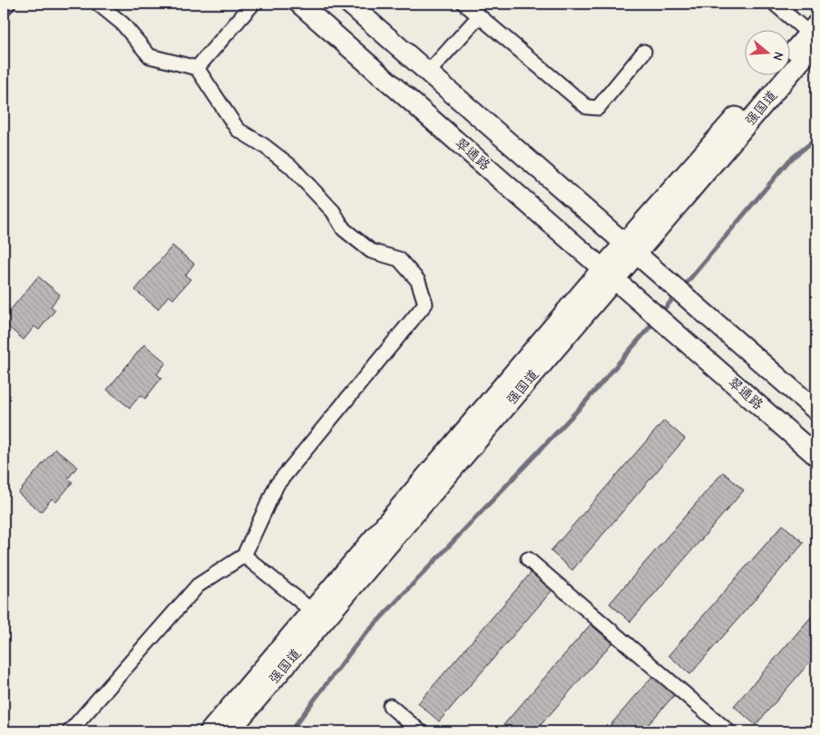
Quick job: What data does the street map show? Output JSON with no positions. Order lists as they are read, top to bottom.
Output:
{
  "streets": {
    "main road": ["强国道", "翠通路"]
  },
  "crossings": [
    ["强国道", "翠通路"]
  ],
  "north": "right"
}
